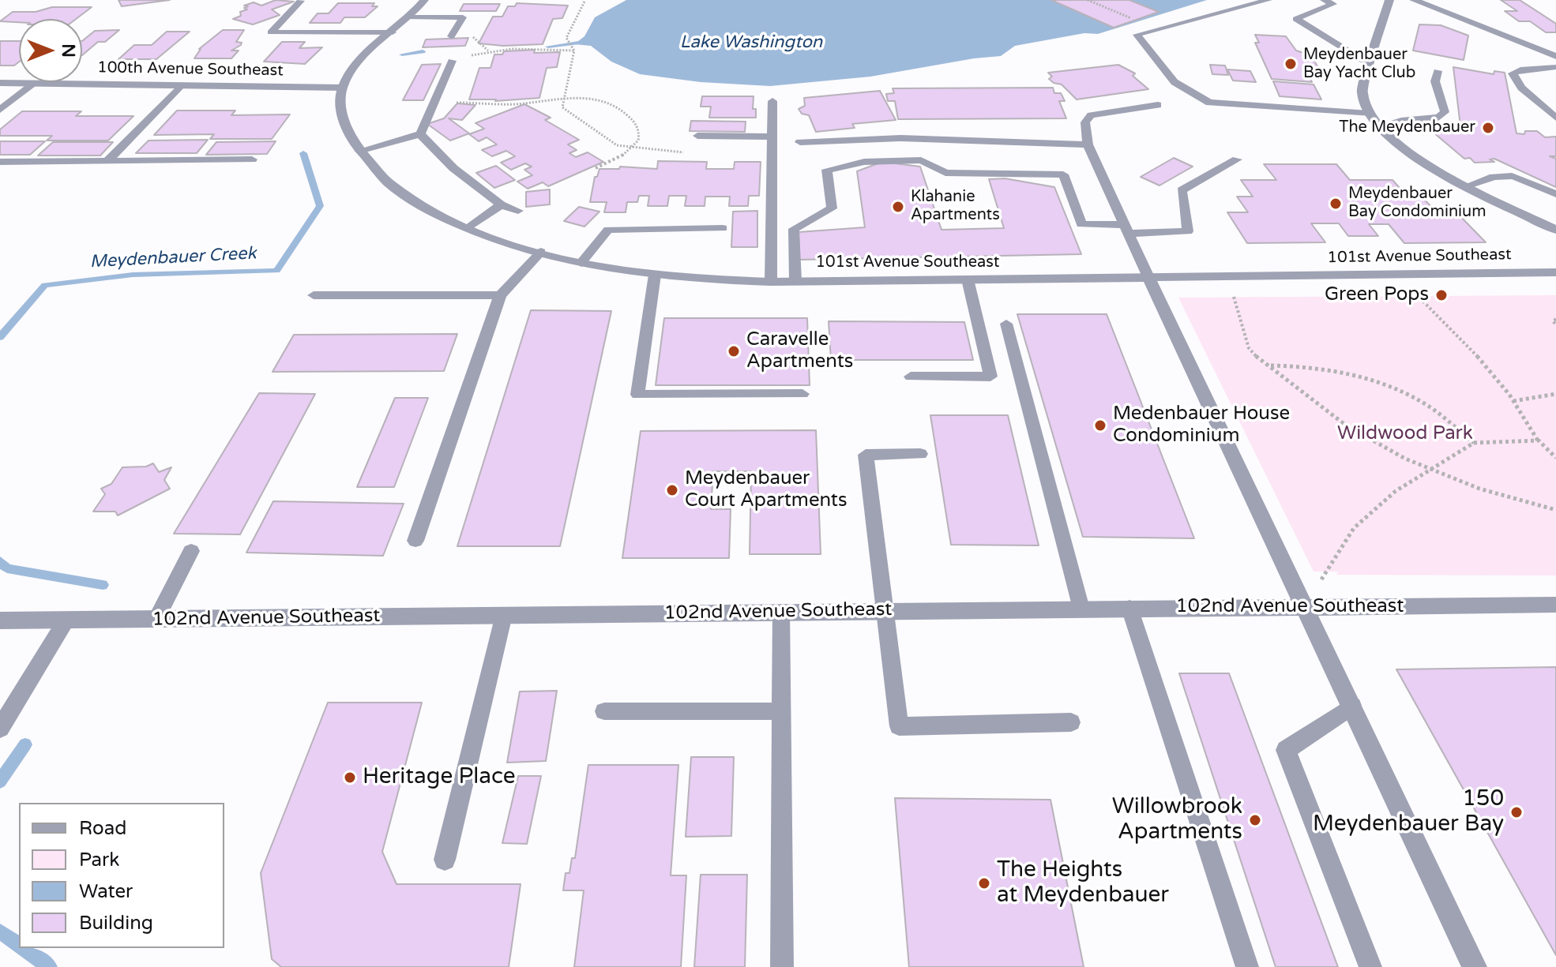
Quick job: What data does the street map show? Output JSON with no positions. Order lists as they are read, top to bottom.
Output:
{
  "streets": {
    "street": ["100th Avenue Southeast", "101st Avenue Southeast", "102nd Avenue Southeast"]
  },
  "crossings": [
    ["100th Avenue Southeast", "101st Avenue Southeast"]
  ],
  "water": ["Lake Washington", "Meydenbauer Creek"],
  "parks": ["Wildwood Park"],
  "places": [
    "Meydenbauer Bay Yacht Club",
    "The Meydenbauer",
    "Meydenbauer Bay Condominium",
    "Klahanie Apartments",
    "Green Pops",
    "Caravelle Apartments",
    "Medenbauer House Condominium",
    "Meydenbauer Court Apartments",
    "Heritage Place",
    "150 Meydenbauer Bay",
    "Willowbrook Apartments",
    "The Heights at Meydenbauer"
  ],
  "legend": [
    "Road",
    "Park",
    "Water",
    "Building"
  ],
  "north": "right"
}
